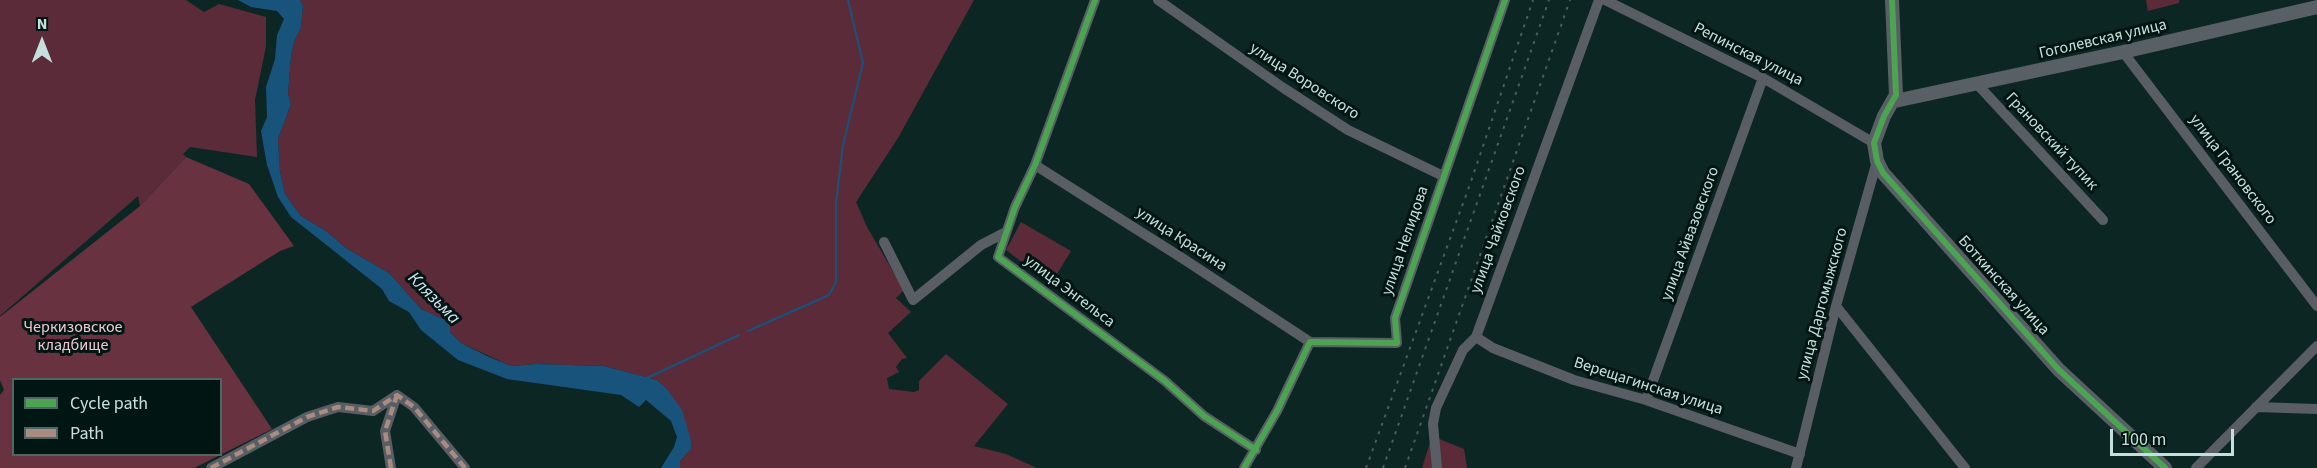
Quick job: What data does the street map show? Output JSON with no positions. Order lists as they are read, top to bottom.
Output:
{
  "streets": {
    "street": [
      "Гоголевская улица",
      "Репинская улица",
      "улица Воровского",
      "Грановский тупик",
      "улица Грановского",
      "улица Чайковского",
      "улица Айвазовского",
      "улица Красина",
      "улица Нелидова",
      "Боткинская улица",
      "улица Энгельса",
      "улица Даргомыжского",
      "Верещагинская улица"
    ]
  },
  "crossings": [
    ["Гоголевская улица", "Грановский тупик"],
    ["Гоголевская улица", "улица Грановского"],
    ["Репинская улица", "улица Айвазовского"],
    ["Репинская улица", "Боткинская улица"],
    ["улица Воровского", "улица Нелидова"],
    ["улица Чайковского", "Верещагинская улица"],
    ["улица Айвазовского", "Верещагинская улица"],
    ["улица Красина", "улица Нелидова"],
    ["улица Красина", "улица Энгельса"],
    ["Боткинская улица", "улица Даргомыжского"],
    ["улица Даргомыжского", "Верещагинская улица"]
  ],
  "water": ["Клязьма"],
  "parks": ["Черкизовское кладбище"],
  "legend": ["Cycle path", "Path"],
  "scale_bar": "100 m",
  "north": "top"
}
